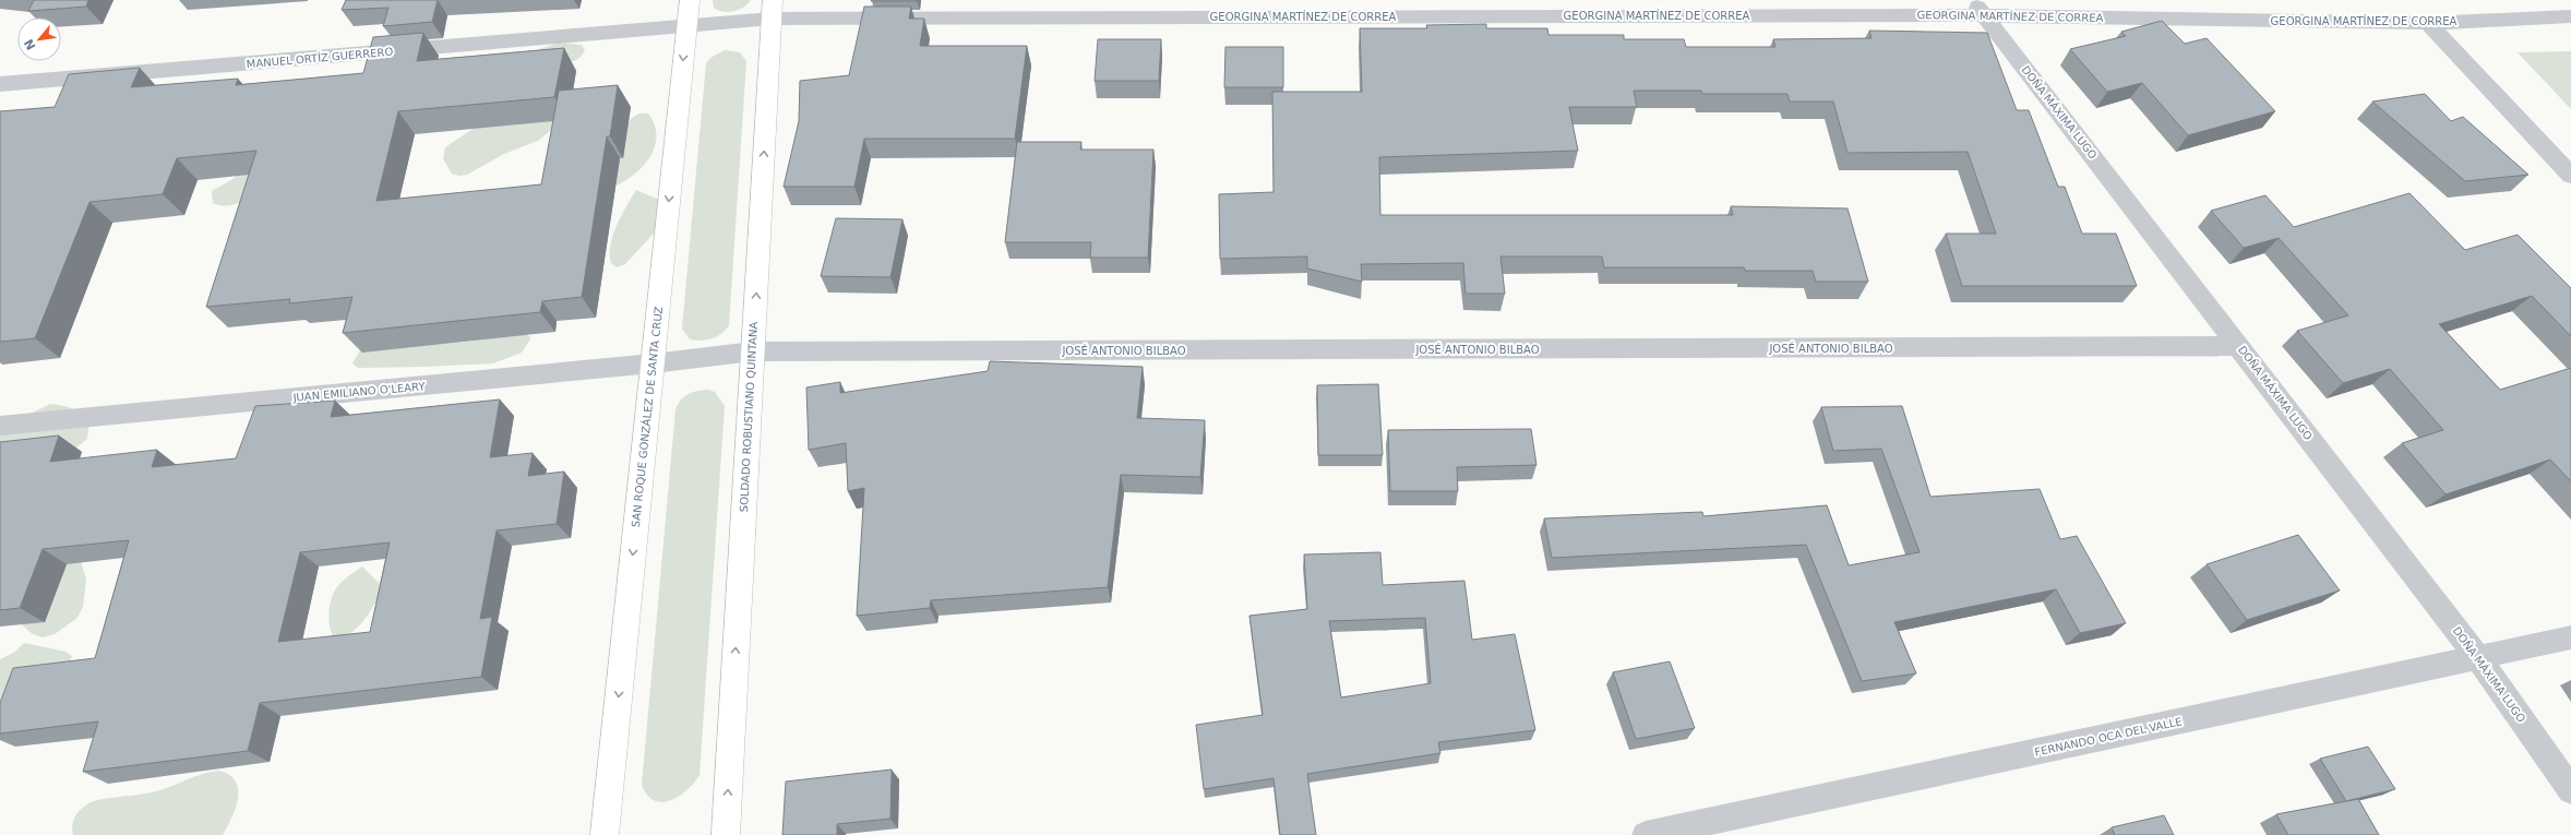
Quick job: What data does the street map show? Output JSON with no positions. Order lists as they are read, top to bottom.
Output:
{
  "streets": {
    "street": [
      "GEORGINA MARTÍNEZ DE CORREA",
      "MANUEL ORTÍZ GUERRERO",
      "DOÑA MÁXIMA LUGO",
      "JOSÉ ANTONIO BILBAO",
      "JUAN EMILIANO O'LEARY",
      "SAN ROQUE GONZÁLEZ DE SANTA CRUZ",
      "SOLDADO ROBUSTIANO QUINTANA",
      "FERNANDO OCA DEL VALLE"
    ]
  },
  "crossings": [
    ["GEORGINA MARTÍNEZ DE CORREA", "MANUEL ORTÍZ GUERRERO"],
    ["GEORGINA MARTÍNEZ DE CORREA", "DOÑA MÁXIMA LUGO"],
    ["GEORGINA MARTÍNEZ DE CORREA", "SOLDADO ROBUSTIANO QUINTANA"],
    ["MANUEL ORTÍZ GUERRERO", "SAN ROQUE GONZÁLEZ DE SANTA CRUZ"],
    ["DOÑA MÁXIMA LUGO", "JOSÉ ANTONIO BILBAO"],
    ["DOÑA MÁXIMA LUGO", "FERNANDO OCA DEL VALLE"],
    ["JOSÉ ANTONIO BILBAO", "JUAN EMILIANO O'LEARY"],
    ["JOSÉ ANTONIO BILBAO", "SOLDADO ROBUSTIANO QUINTANA"],
    ["JUAN EMILIANO O'LEARY", "SAN ROQUE GONZÁLEZ DE SANTA CRUZ"]
  ],
  "one_way": ["SAN ROQUE GONZÁLEZ DE SANTA CRUZ", "SOLDADO ROBUSTIANO QUINTANA"],
  "north": "bottom left"
}
